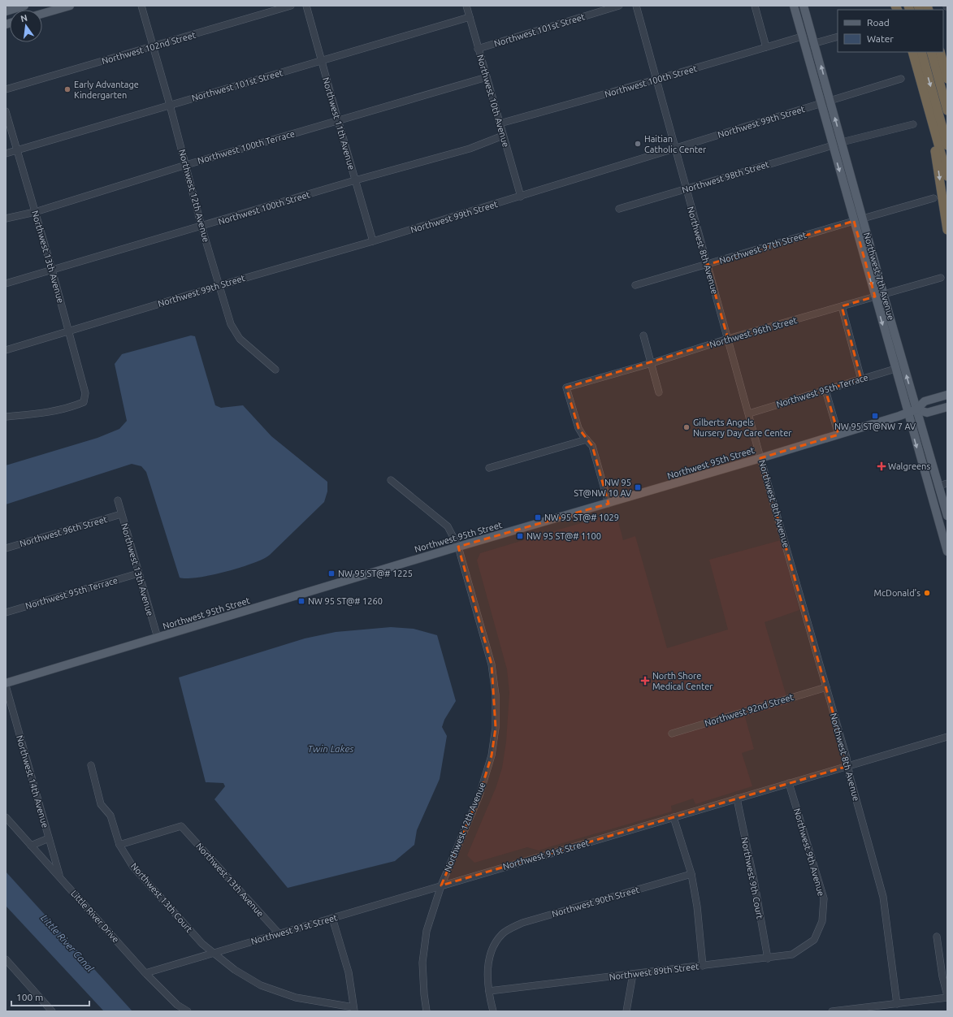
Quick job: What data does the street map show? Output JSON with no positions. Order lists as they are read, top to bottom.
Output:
{
  "streets": {
    "main road": ["Northwest 7th Avenue", "Northwest 95th Street"],
    "street": [
      "Northwest 101st Street",
      "Northwest 102nd Street",
      "Northwest 100th Street",
      "Northwest 10th Avenue",
      "Northwest 99th Street",
      "Northwest 11th Avenue",
      "Northwest 100th Terrace",
      "Northwest 98th Street",
      "Northwest 12th Avenue",
      "Northwest 97th Street",
      "Northwest 8th Avenue",
      "Northwest 13th Avenue",
      "Northwest 96th Street",
      "Northwest 95th Terrace",
      "Northwest 92nd Street",
      "Northwest 14th Avenue",
      "Northwest 9th Avenue",
      "Northwest 91st Street",
      "Northwest 9th Court",
      "Northwest 13th Court",
      "Northwest 90th Street",
      "Little River Drive",
      "Northwest 89th Street"
    ]
  },
  "crossings": [
    ["Northwest 101st Street", "Northwest 10th Avenue"],
    ["Northwest 101st Street", "Northwest 11th Avenue"],
    ["Northwest 101st Street", "Northwest 12th Avenue"],
    ["Northwest 101st Street", "Northwest 13th Avenue"],
    ["Northwest 102nd Street", "Northwest 12th Avenue"],
    ["Northwest 100th Street", "Northwest 10th Avenue"],
    ["Northwest 100th Street", "Northwest 11th Avenue"],
    ["Northwest 100th Street", "Northwest 12th Avenue"],
    ["Northwest 100th Street", "Northwest 8th Avenue"],
    ["Northwest 100th Street", "Northwest 13th Avenue"],
    ["Northwest 100th Street", "Northwest 7th Avenue"],
    ["Northwest 10th Avenue", "Northwest 99th Street"],
    ["Northwest 10th Avenue", "Northwest 100th Terrace"],
    ["Northwest 99th Street", "Northwest 11th Avenue"],
    ["Northwest 99th Street", "Northwest 12th Avenue"],
    ["Northwest 99th Street", "Northwest 8th Avenue"],
    ["Northwest 99th Street", "Northwest 13th Avenue"],
    ["Northwest 99th Street", "Northwest 7th Avenue"],
    ["Northwest 11th Avenue", "Northwest 100th Terrace"],
    ["Northwest 100th Terrace", "Northwest 12th Avenue"],
    ["Northwest 100th Terrace", "Northwest 13th Avenue"],
    ["Northwest 98th Street", "Northwest 8th Avenue"],
    ["Northwest 98th Street", "Northwest 7th Avenue"],
    ["Northwest 12th Avenue", "Northwest 95th Street"],
    ["Northwest 12th Avenue", "Northwest 91st Street"],
    ["Northwest 97th Street", "Northwest 8th Avenue"],
    ["Northwest 97th Street", "Northwest 7th Avenue"],
    ["Northwest 8th Avenue", "Northwest 96th Street"],
    ["Northwest 8th Avenue", "Northwest 95th Terrace"],
    ["Northwest 8th Avenue", "Northwest 95th Street"],
    ["Northwest 8th Avenue", "Northwest 92nd Street"],
    ["Northwest 8th Avenue", "Northwest 91st Street"],
    ["Northwest 13th Avenue", "Northwest 96th Street"],
    ["Northwest 13th Avenue", "Northwest 95th Terrace"],
    ["Northwest 13th Avenue", "Northwest 95th Street"],
    ["Northwest 13th Avenue", "Northwest 91st Street"],
    ["Northwest 13th Avenue", "Northwest 13th Court"],
    ["Northwest 7th Avenue", "Northwest 96th Street"],
    ["Northwest 7th Avenue", "Northwest 95th Terrace"],
    ["Northwest 7th Avenue", "Northwest 95th Street"],
    ["Northwest 14th Avenue", "Little River Drive"],
    ["Northwest 9th Avenue", "Northwest 91st Street"],
    ["Northwest 9th Avenue", "Northwest 89th Street"],
    ["Northwest 91st Street", "Northwest 9th Court"],
    ["Northwest 91st Street", "Northwest 13th Court"],
    ["Northwest 91st Street", "Little River Drive"],
    ["Northwest 9th Court", "Northwest 89th Street"],
    ["Northwest 90th Street", "Northwest 89th Street"]
  ],
  "water": ["Twin Lakes", "Little River Canal"],
  "places": {
    "other": [
      "Early Advantage Kindergarten",
      "Haitian Catholic Center",
      "Gilberts Angels Nursery Day Care Center",
      "McDonald's"
    ],
    "transit": [
      "NW 95 ST@NW 7 AV",
      "NW 95 ST@NW 10 AV",
      "NW 95 ST@# 1029",
      "NW 95 ST@# 1100",
      "NW 95 ST@# 1225",
      "NW 95 ST@# 1260"
    ],
    "health": ["Walgreens", "North Shore Medical Center"]
  },
  "legend": ["Road", "Water"],
  "scale_bar": "100 m",
  "north": "top"
}
